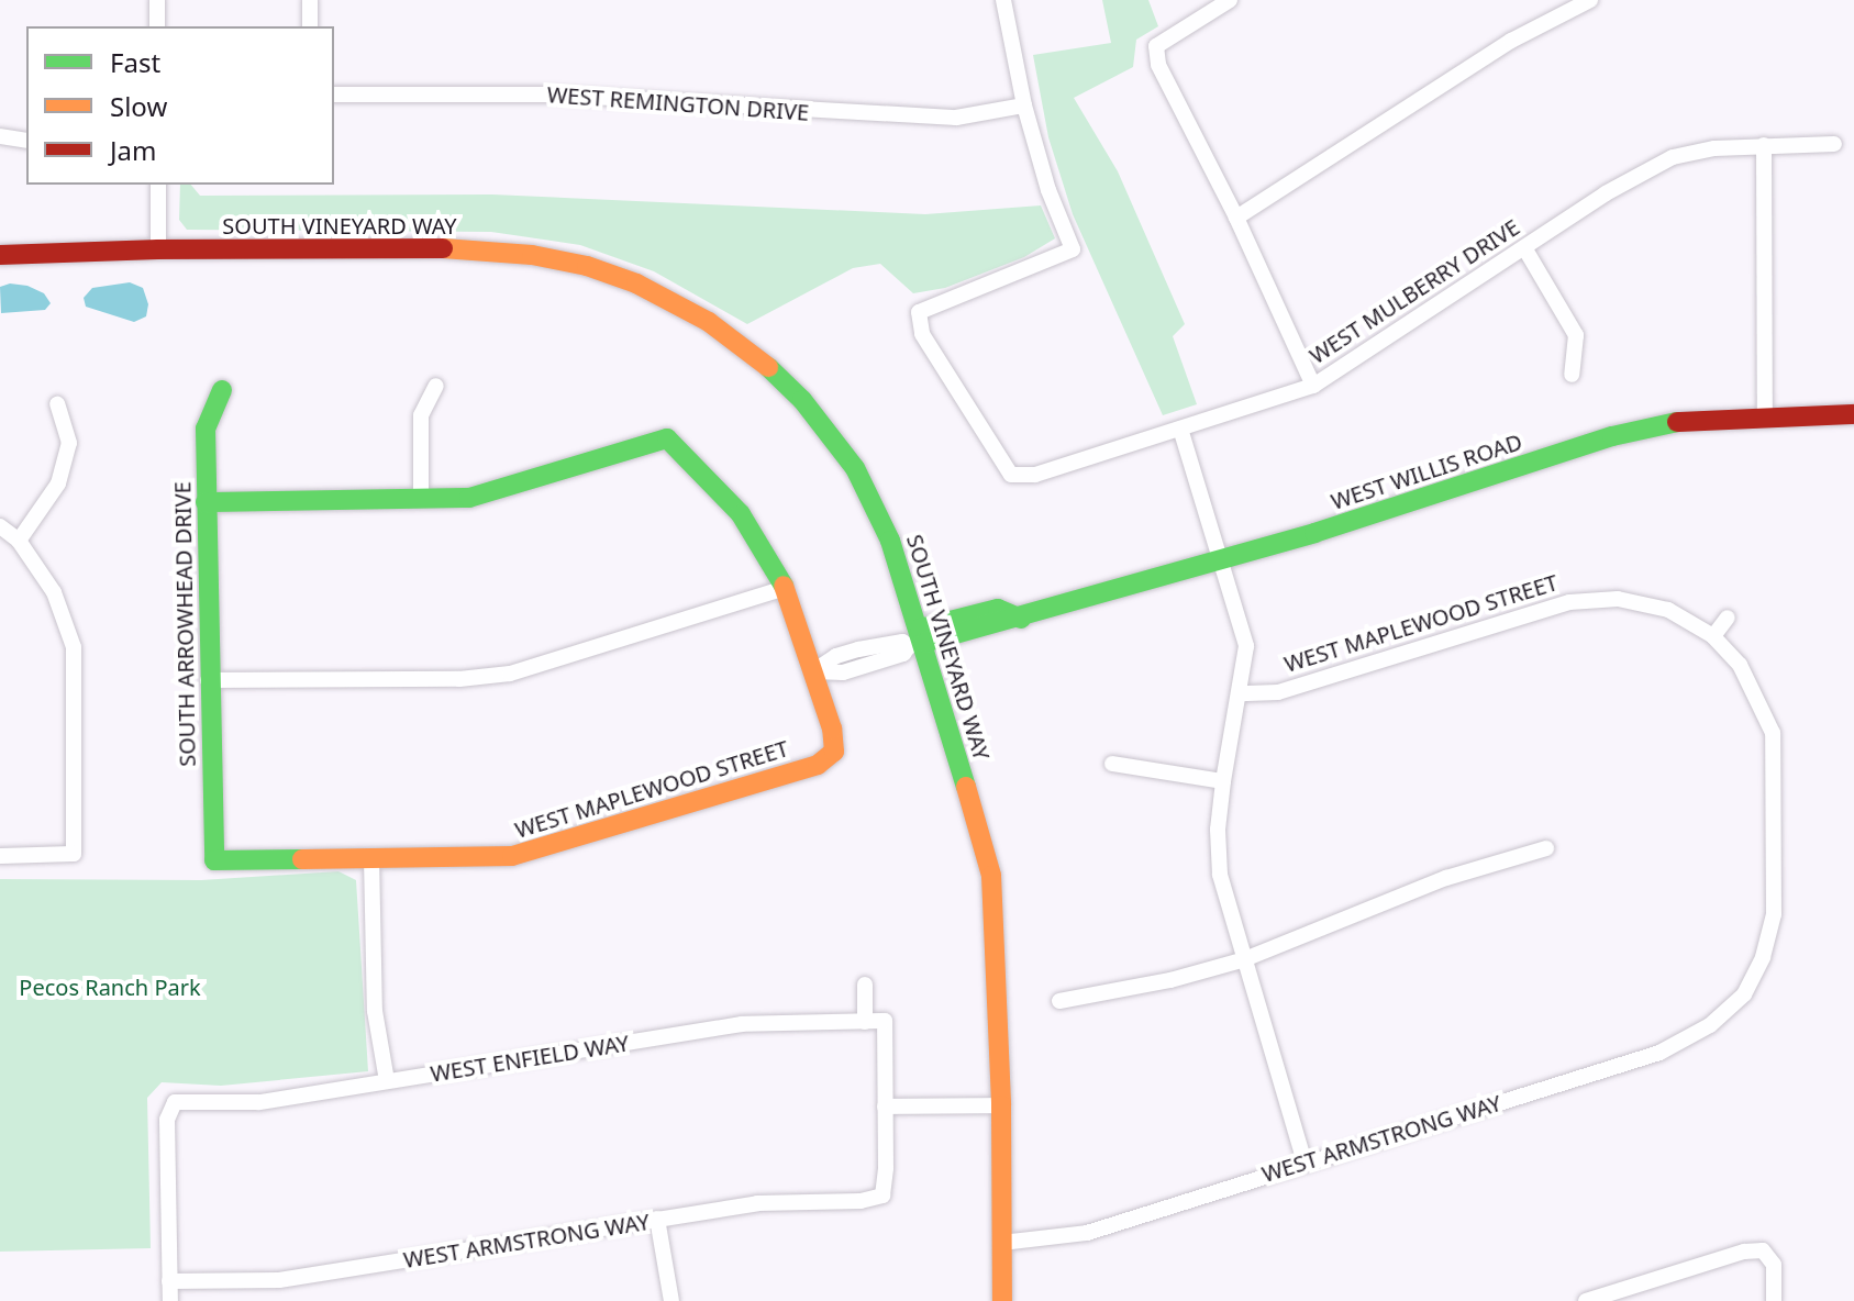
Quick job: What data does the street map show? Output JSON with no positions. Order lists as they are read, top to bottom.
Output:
{
  "streets": {
    "street": [
      "WEST REMINGTON DRIVE",
      "SOUTH VINEYARD WAY",
      "WEST MULBERRY DRIVE",
      "WEST WILLIS ROAD",
      "WEST MAPLEWOOD STREET",
      "SOUTH ARROWHEAD DRIVE",
      "WEST ENFIELD WAY",
      "WEST ARMSTRONG WAY"
    ]
  },
  "crossings": [
    ["WEST REMINGTON DRIVE", "WEST MULBERRY DRIVE"],
    ["SOUTH VINEYARD WAY", "WEST WILLIS ROAD"],
    ["SOUTH VINEYARD WAY", "WEST ARMSTRONG WAY"],
    ["WEST WILLIS ROAD", "WEST MAPLEWOOD STREET"],
    ["WEST MAPLEWOOD STREET", "SOUTH ARROWHEAD DRIVE"],
    ["WEST MAPLEWOOD STREET", "WEST ARMSTRONG WAY"],
    ["WEST ENFIELD WAY", "WEST ARMSTRONG WAY"]
  ],
  "parks": ["Pecos Ranch Park"],
  "legend": ["Fast", "Slow", "Jam"]
}
